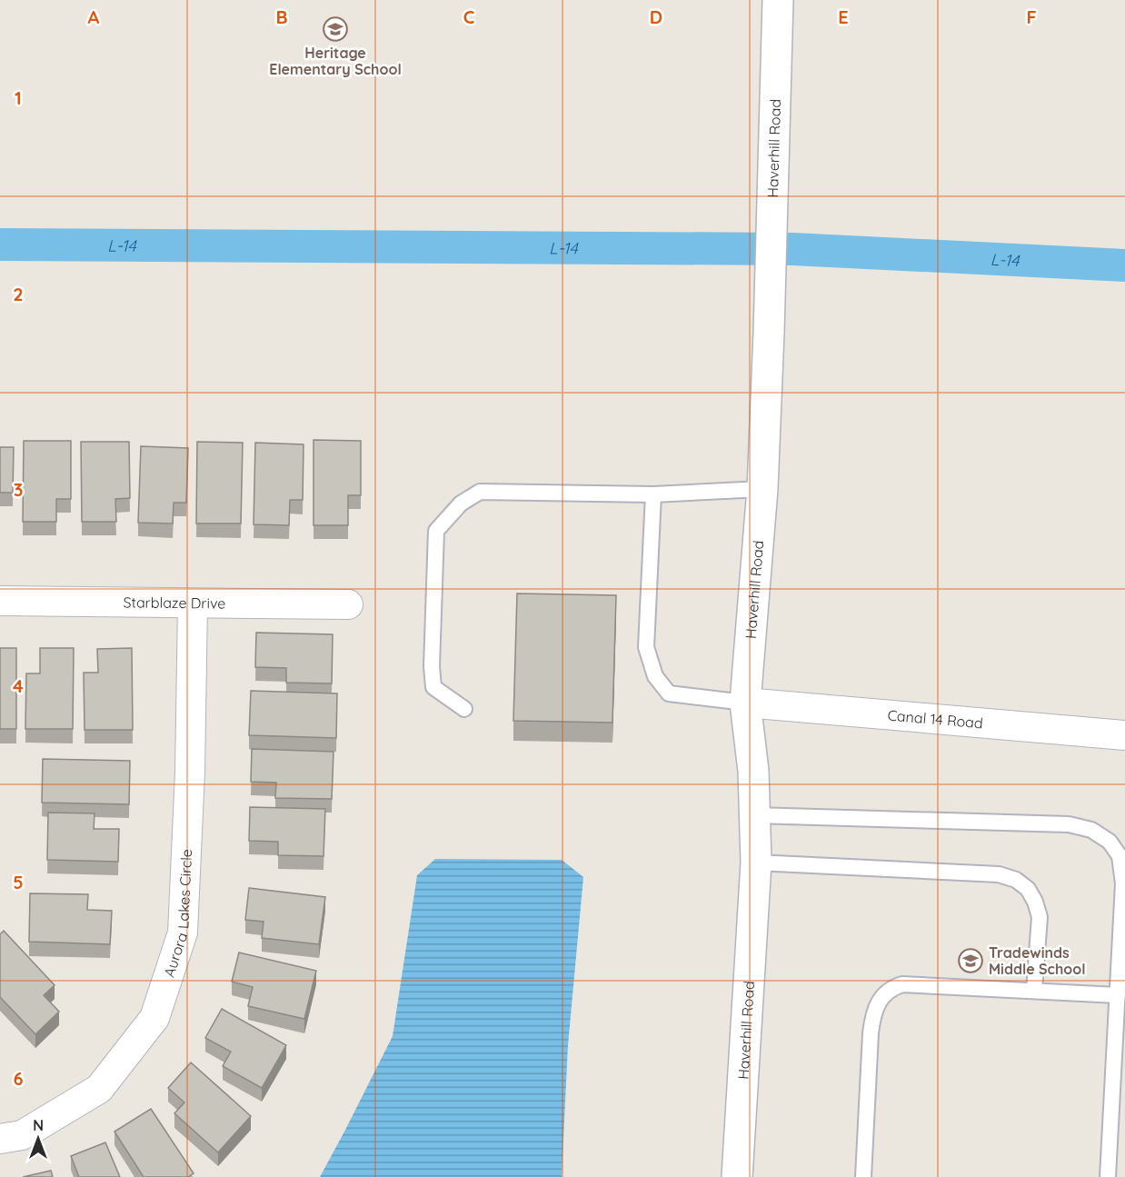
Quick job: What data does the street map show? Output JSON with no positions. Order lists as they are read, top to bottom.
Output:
{
  "streets": {
    "street": [
      "Haverhill Road",
      "Starblaze Drive",
      "Canal 14 Road",
      "Aurora Lakes Circle"
    ]
  },
  "crossings": [
    ["Haverhill Road", "Canal 14 Road"],
    ["Starblaze Drive", "Aurora Lakes Circle"]
  ],
  "water": ["L-14"],
  "places": {
    "school or university": ["Heritage Elementary School", "Tradewinds Middle School"]
  },
  "north": "top",
  "grid": {
    "columns": [
      "A",
      "B",
      "C",
      "D",
      "E",
      "F"
    ],
    "rows": [
      "1",
      "2",
      "3",
      "4",
      "5",
      "6"
    ]
  }
}
